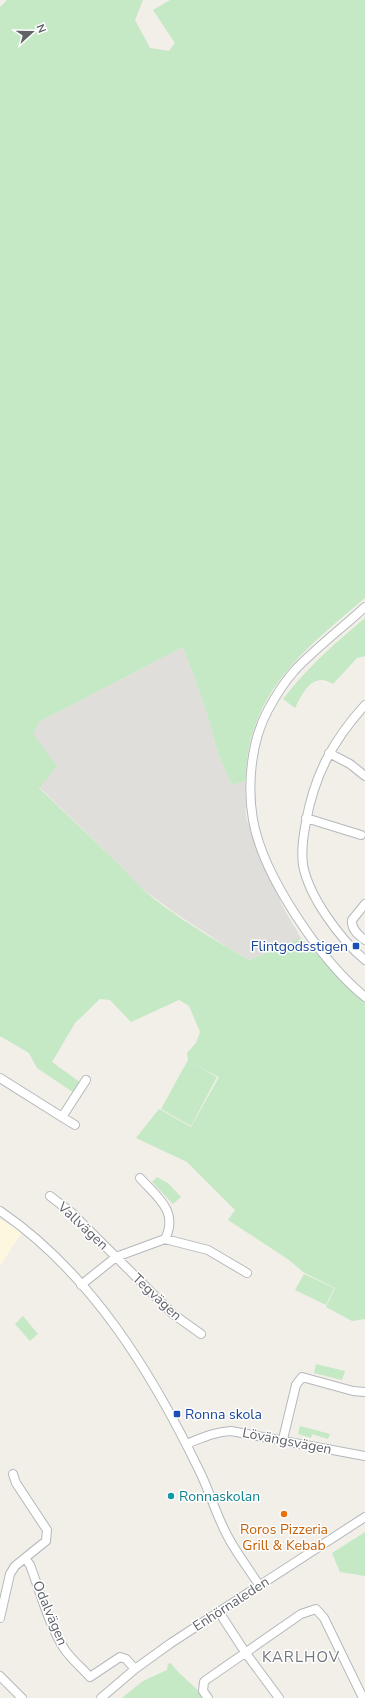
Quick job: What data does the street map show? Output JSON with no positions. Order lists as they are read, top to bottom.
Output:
{
  "streets": {
    "street": [
      "Vallvägen",
      "Tegvägen",
      "Lövängsvägen",
      "Enhörnaleden",
      "Odalvägen"
    ]
  },
  "crossings": [
    ["Vallvägen", "Tegvägen"],
    ["Enhörnaleden", "Odalvägen"]
  ],
  "districts": ["KARLHOV"],
  "places": {
    "transit": ["Flintgodsstigen", "Ronna skola"],
    "other": ["Ronnaskolan", "Roros Pizzeria Grill & Kebab"]
  },
  "north": "right"
}
